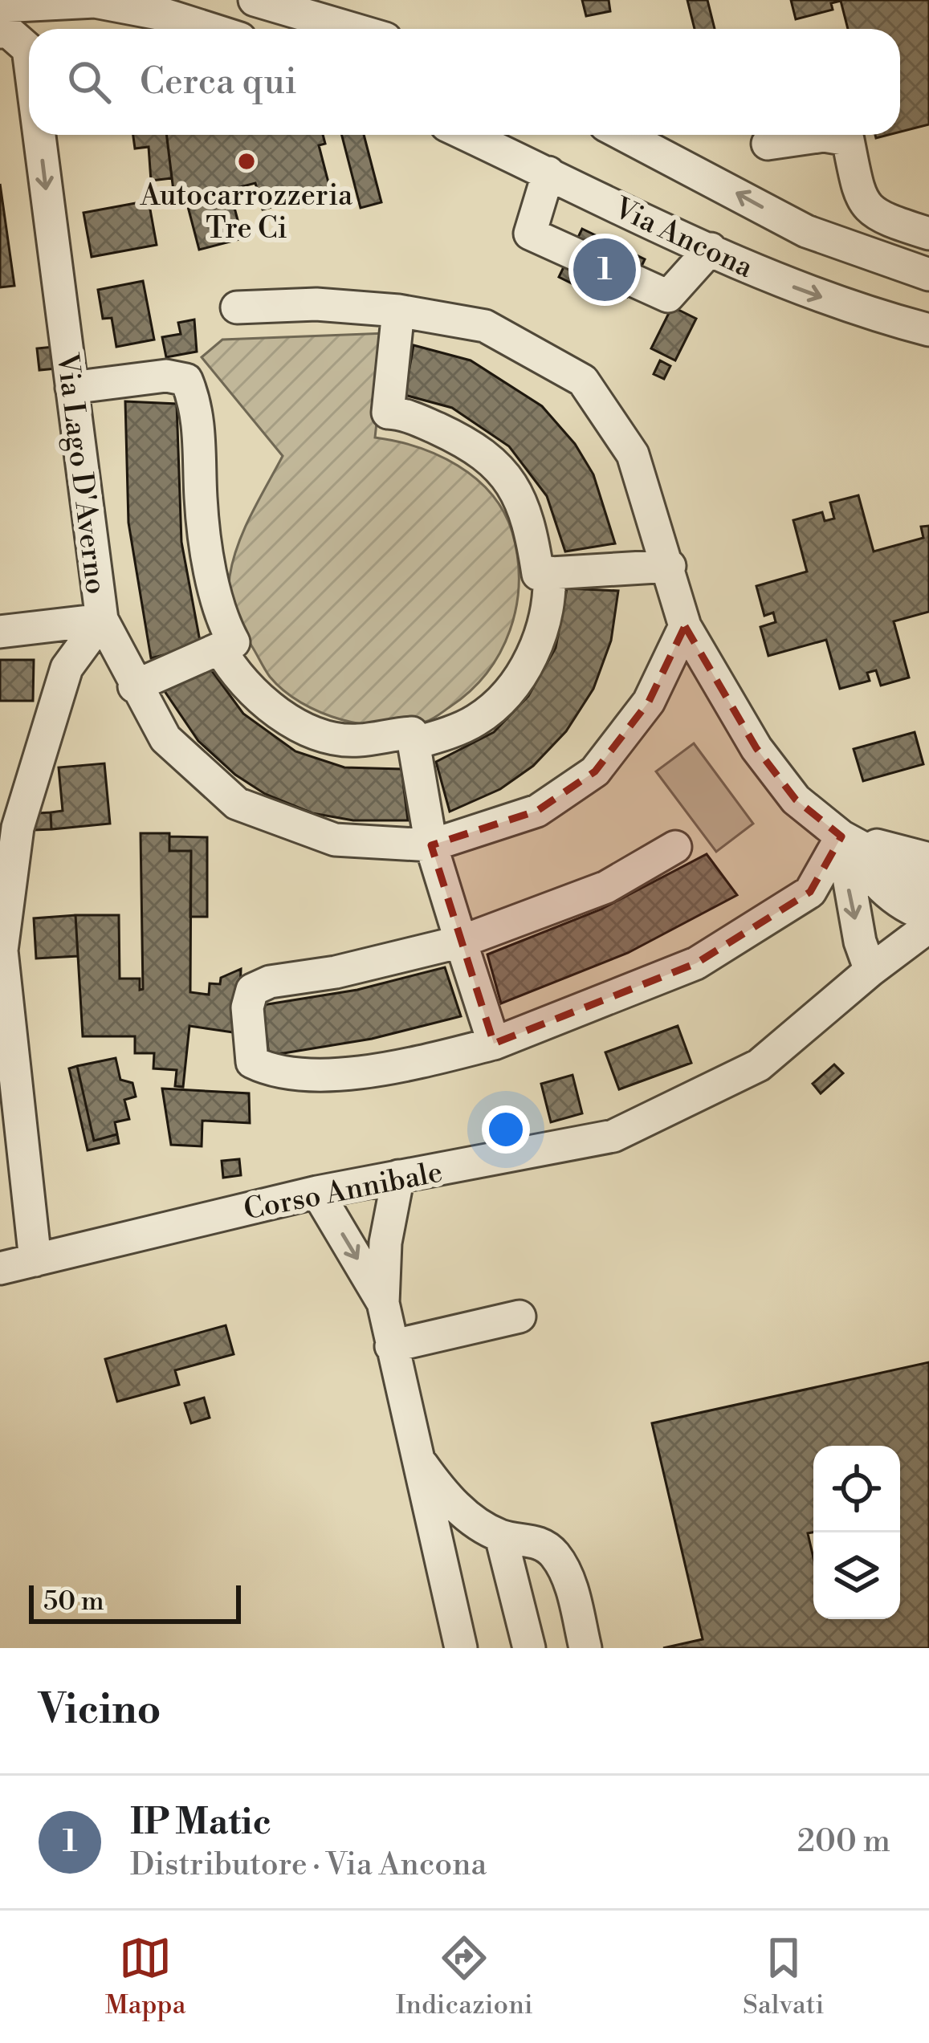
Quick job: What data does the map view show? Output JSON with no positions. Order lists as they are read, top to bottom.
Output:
{
  "streets": {
    "street": ["Via Ancona", "Via Lago D'Averno", "Corso Annibale"]
  },
  "crossings": [
    ["Via Lago D'Averno", "Corso Annibale"]
  ],
  "places": ["Autocarrozzeria Tre Ci"],
  "scale_bar": "50 m",
  "page": {
    "search": "Cerca qui",
    "pins": "1",
    "scale": "50 m",
    "heading": "Vicino",
    "list": [
      {
        "mark": "1",
        "name": "IP Matic",
        "note": "Distributore · Via Ancona",
        "value": "200 m"
      }
    ],
    "nav": ["Mappa", "Indicazioni", "Salvati"]
  }
}
